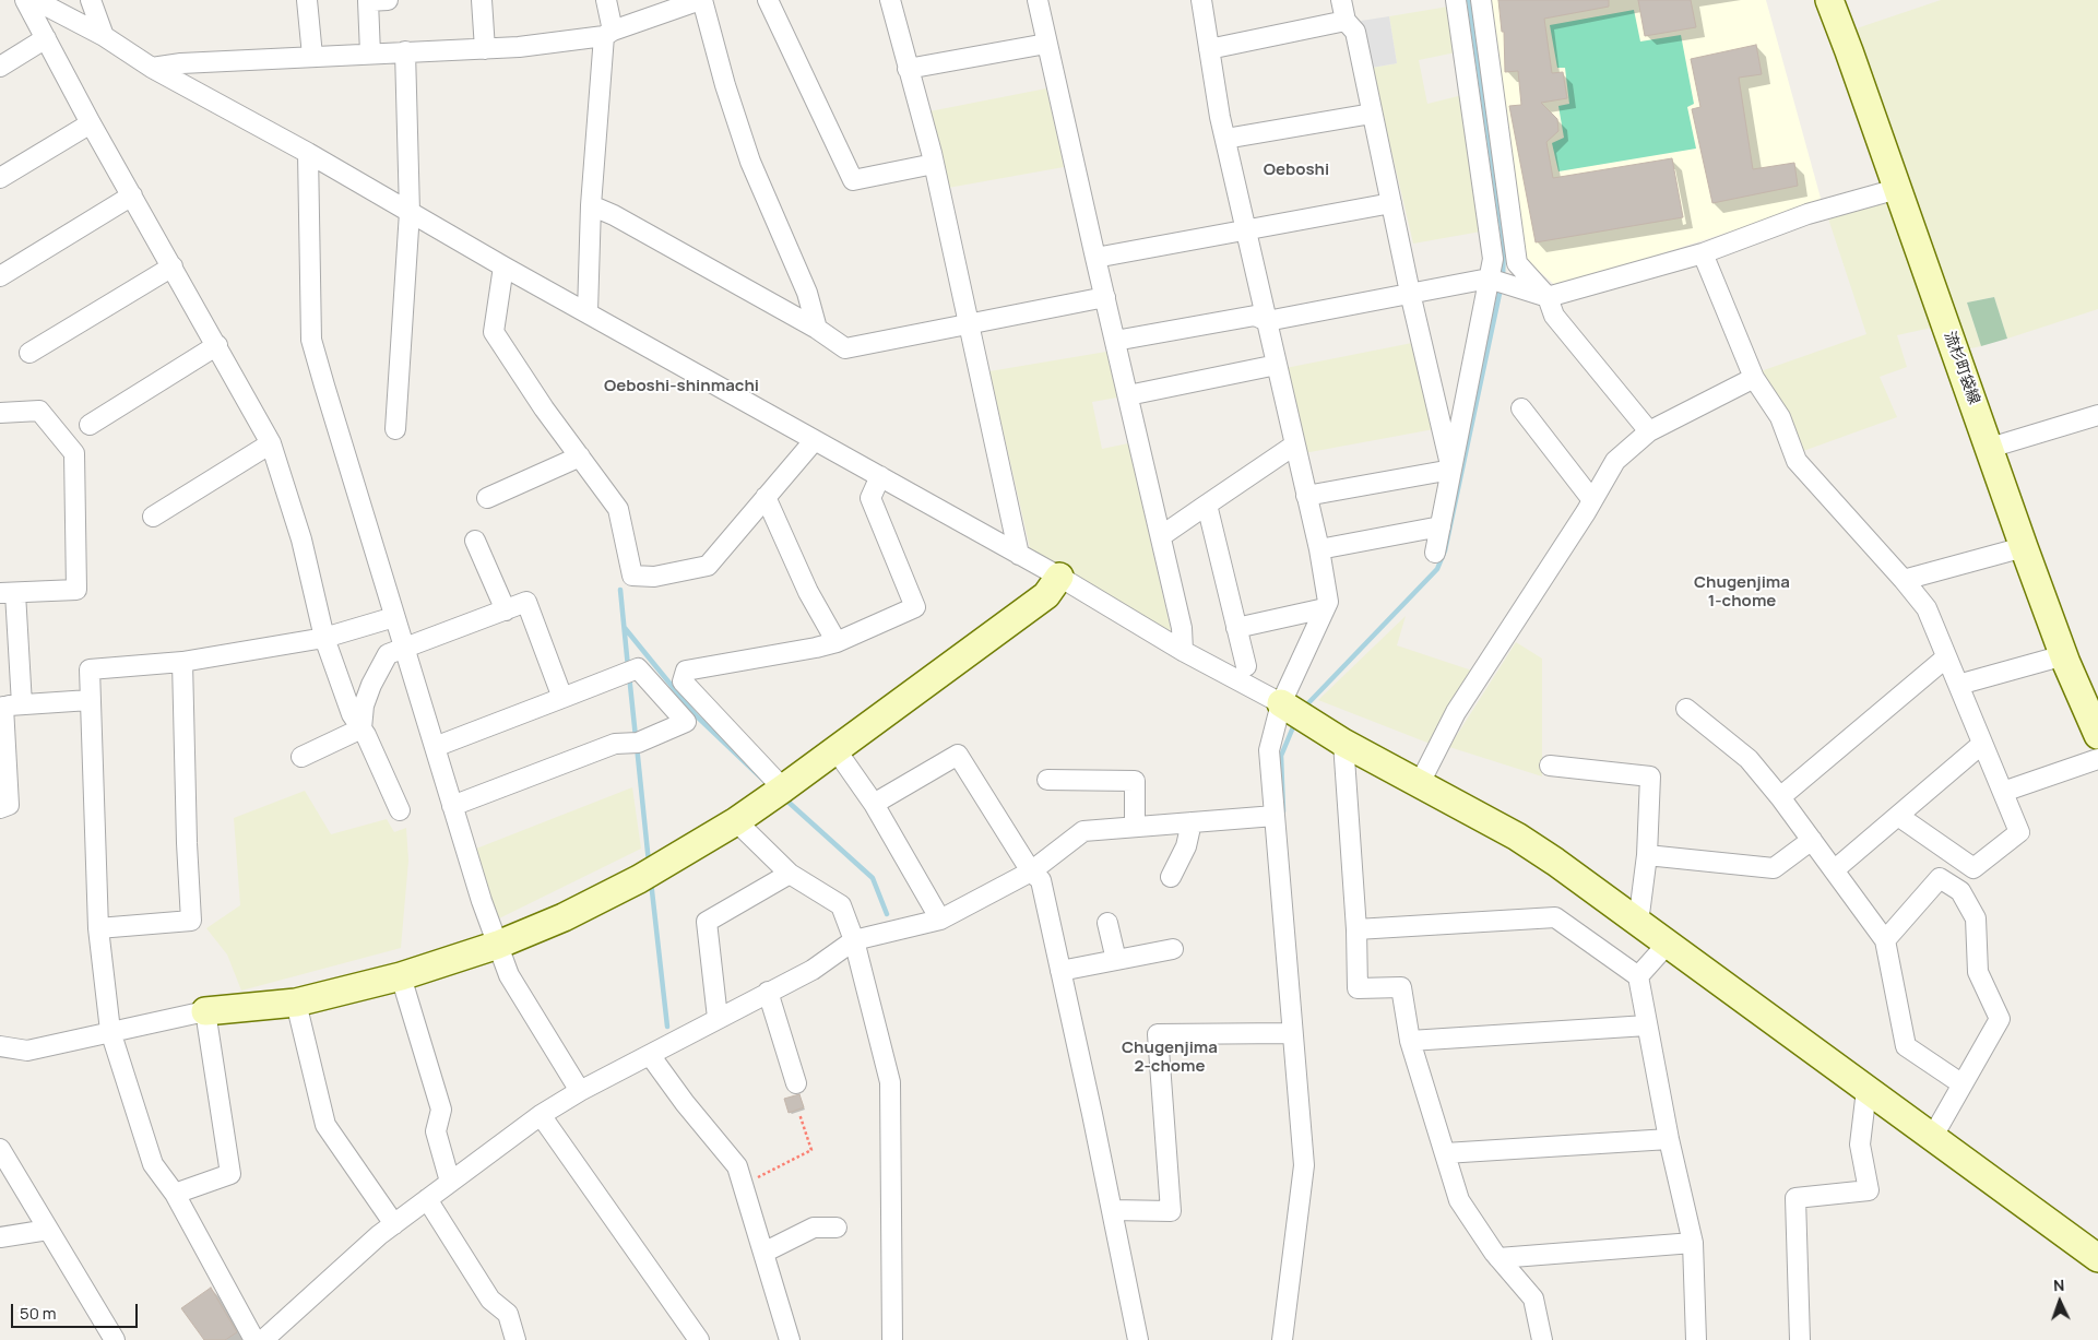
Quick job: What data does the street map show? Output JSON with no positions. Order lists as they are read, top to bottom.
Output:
{
  "streets": {
    "street": ["流杉町袋線"]
  },
  "districts": [
    "Oeboshi",
    "Oeboshi-shinmachi",
    "Chugenjima 1-chome",
    "Chugenjima 2-chome"
  ],
  "scale_bar": "50 m",
  "north": "top"
}
